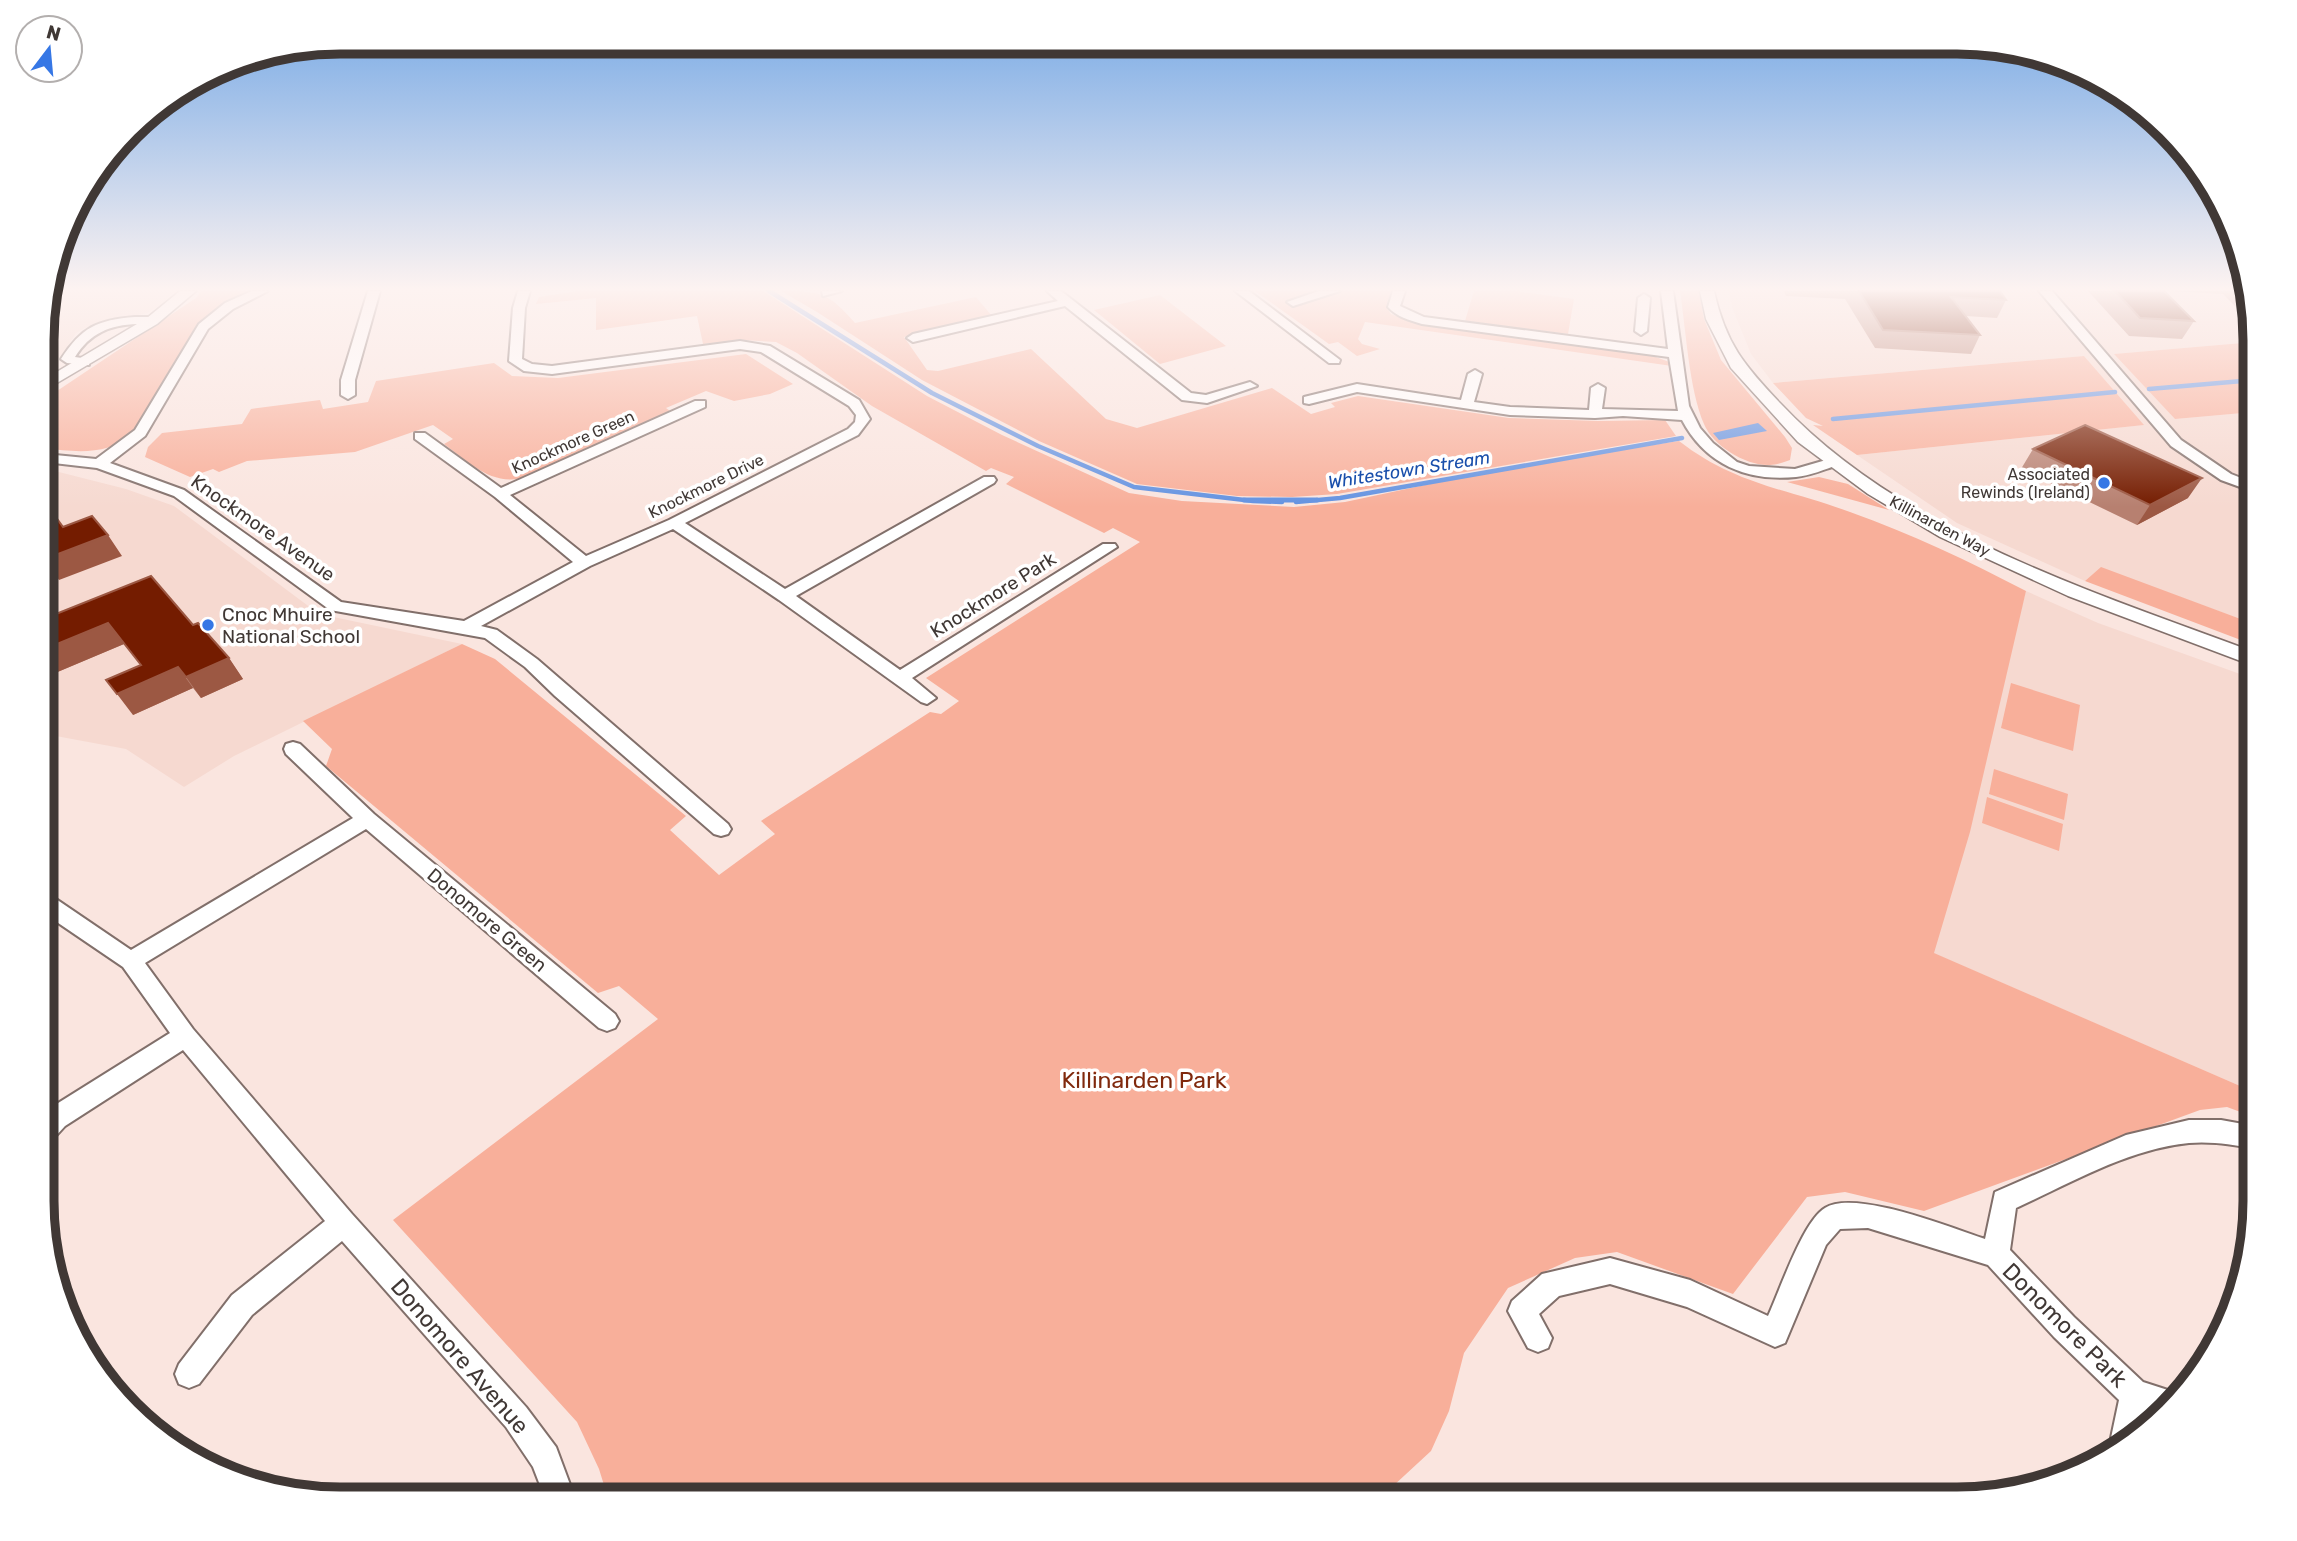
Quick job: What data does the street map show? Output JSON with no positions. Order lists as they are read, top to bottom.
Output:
{
  "streets": {
    "street": [
      "Knockmore Green",
      "Knockmore Drive",
      "Killinarden Way",
      "Knockmore Avenue",
      "Knockmore Park",
      "Donomore Green",
      "Donomore Park",
      "Donomore Avenue"
    ]
  },
  "crossings": [
    ["Knockmore Green", "Knockmore Drive"],
    ["Knockmore Drive", "Knockmore Avenue"]
  ],
  "water": ["Whitestown Stream"],
  "parks": ["Killinarden Park"],
  "places": ["Associated Rewinds (Ireland)", "Cnoc Mhuire National School"],
  "north": "top"
}
